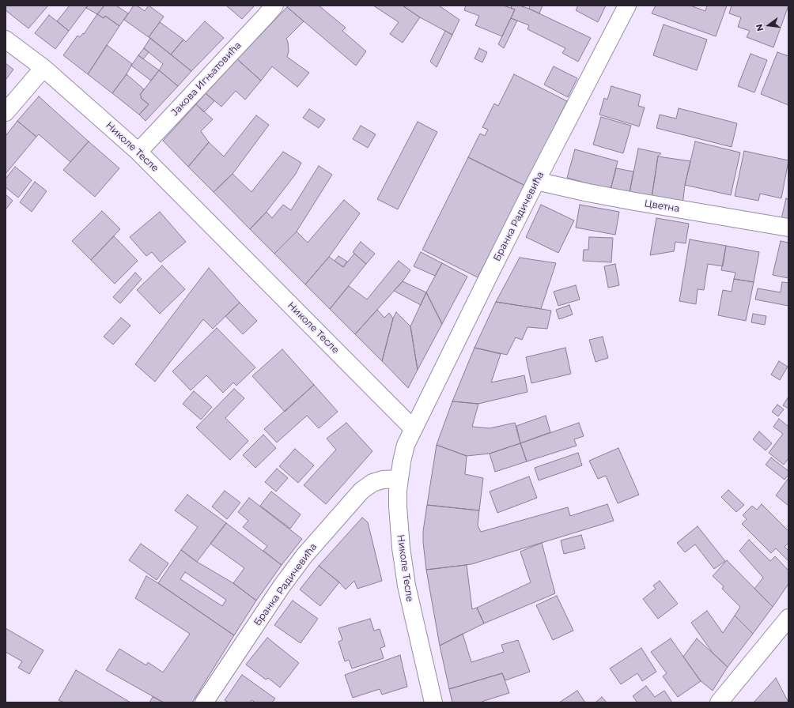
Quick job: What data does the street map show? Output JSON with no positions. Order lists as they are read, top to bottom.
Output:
{
  "streets": {
    "street": [
      "Јакова Игњатовића",
      "Николе Тесле",
      "Цветна",
      "Бранка Радичевића"
    ]
  },
  "crossings": [
    ["Јакова Игњатовића", "Николе Тесле"],
    ["Николе Тесле", "Бранка Радичевића"],
    ["Цветна", "Бранка Радичевића"]
  ],
  "north": "left"
}
